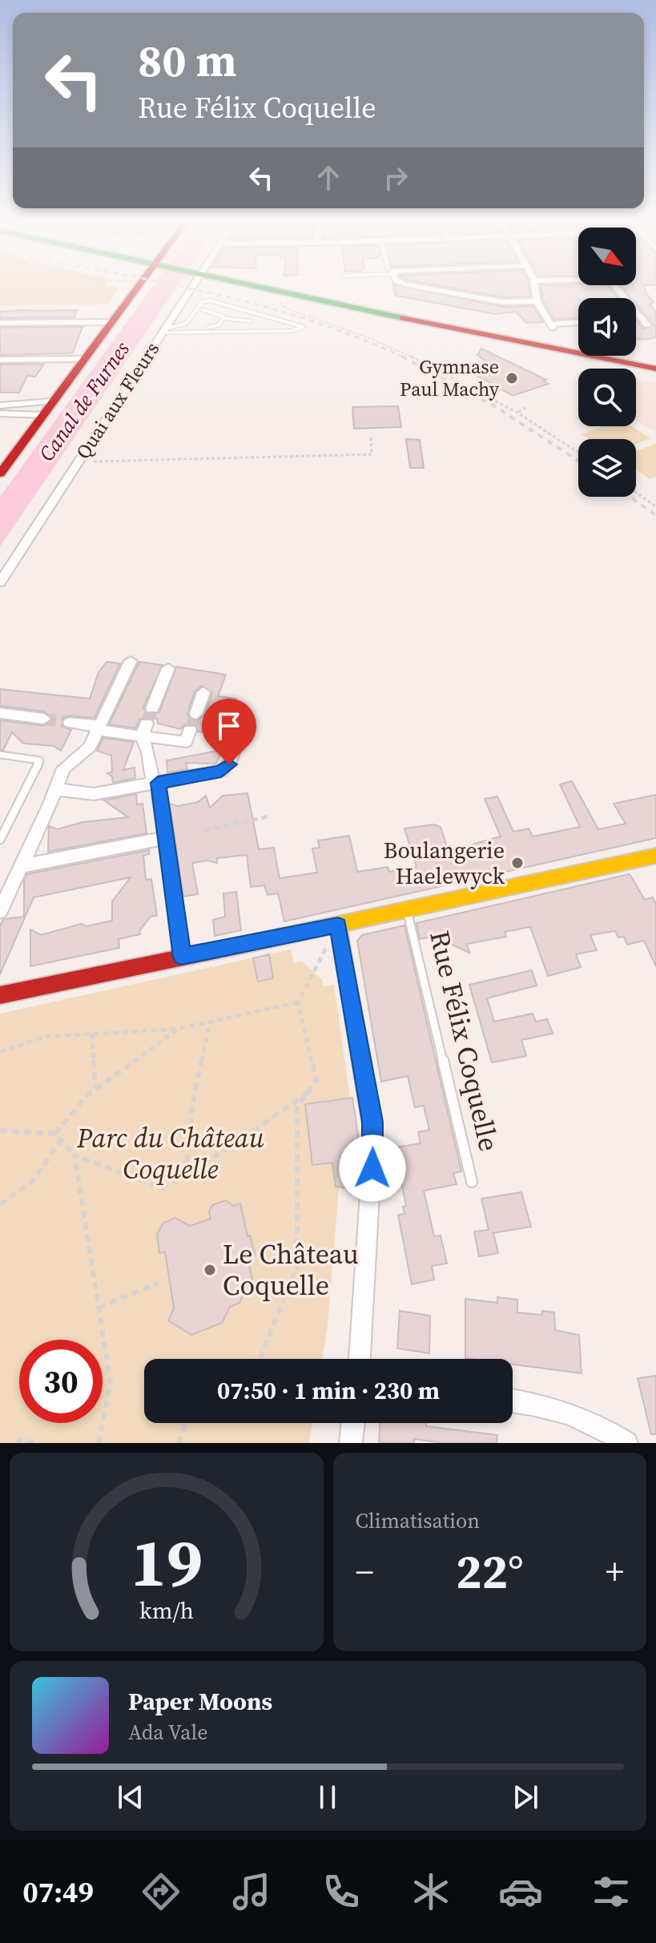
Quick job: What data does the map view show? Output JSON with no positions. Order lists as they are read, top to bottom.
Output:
{
  "streets": {
    "main road": ["Rue Félix Coquelle"],
    "street": ["Quai aux Fleurs"]
  },
  "water": ["Canal de Furnes"],
  "parks": ["Parc du Château Coquelle"],
  "places": ["Gymnase Paul Machy", "Boulangerie Haelewyck", "Le Château Coquelle"],
  "north": "bottom right",
  "page": {
    "turn": ["80 m", "Rue Félix Coquelle"],
    "limit": "30",
    "trip": "07:50 · 1 min · 230 m",
    "tile": "Climatisation",
    "heat": ["−", "22°", "+"],
    "song": ["Paper Moons", "Ada Vale"],
    "tabs": "07:49",
    "gauge": ["19", "km/h"]
  }
}
